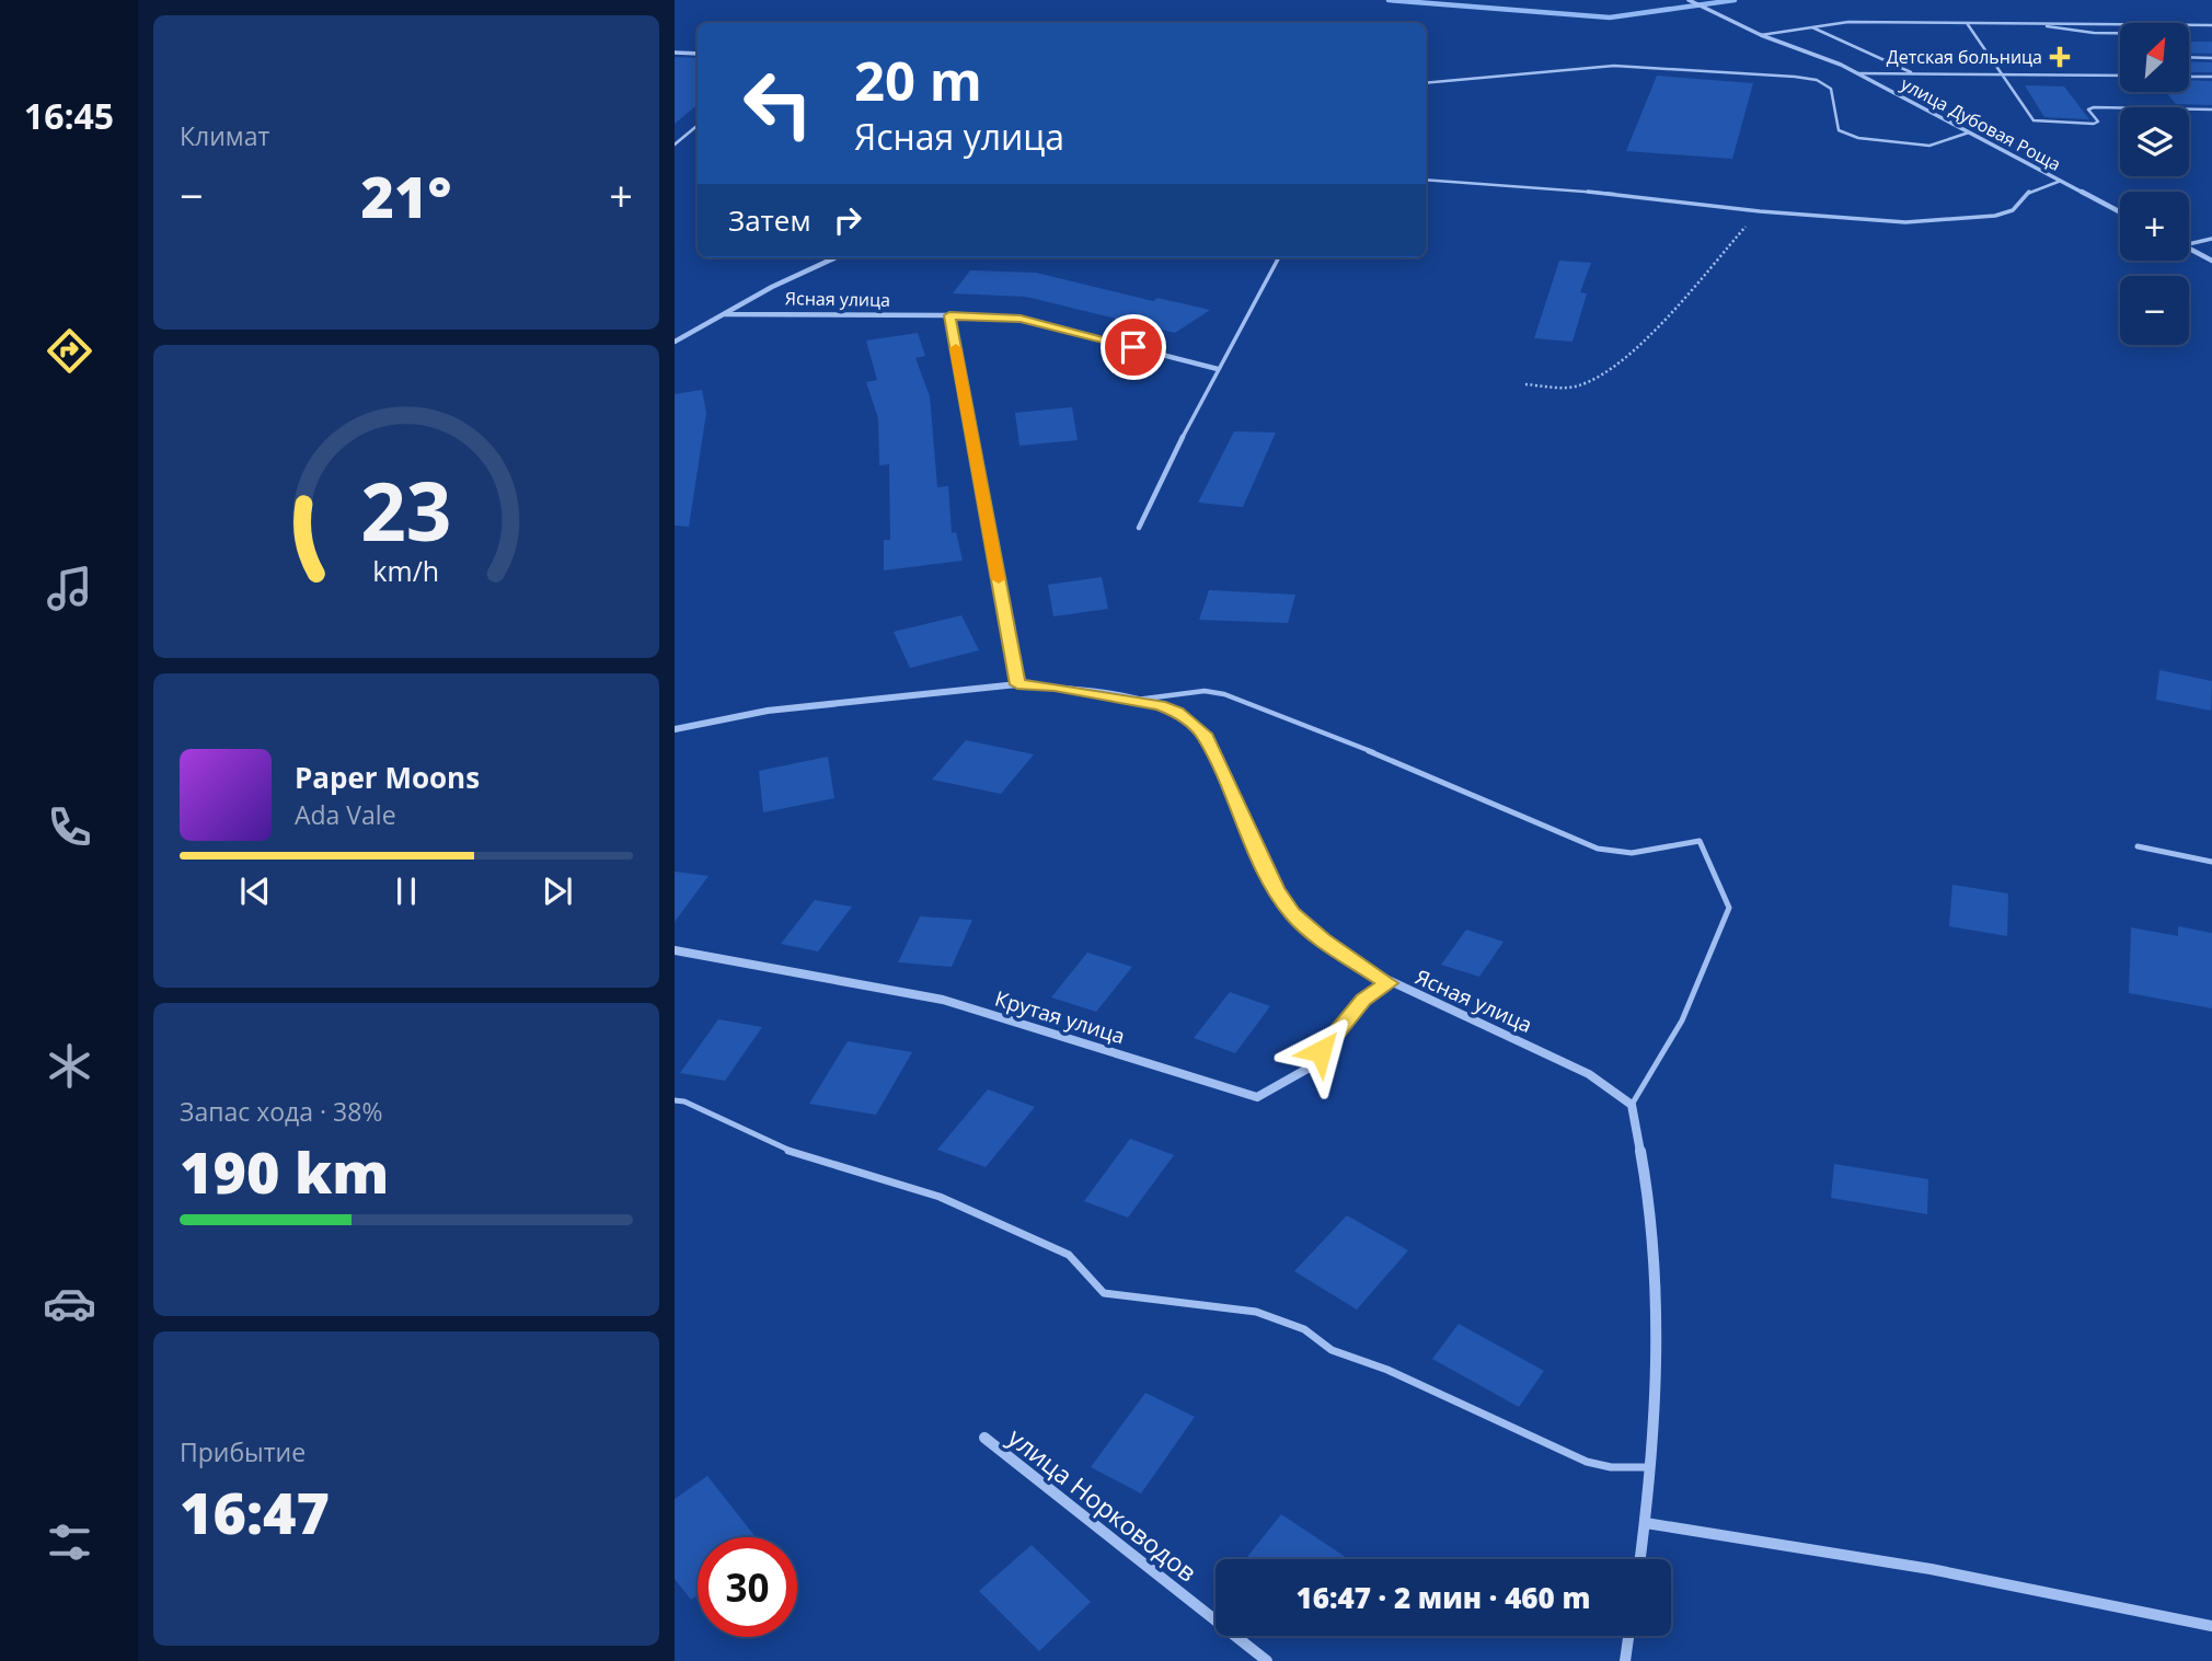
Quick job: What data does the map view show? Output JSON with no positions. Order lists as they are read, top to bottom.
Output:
{
  "streets": {
    "street": [
      "улица Дубовая Роща",
      "Ясная улица",
      "Крутая улица",
      "улица Норководов"
    ]
  },
  "crossings": [
    ["Ясная улица", "Крутая улица"]
  ],
  "places": {
    "health": ["Детская больница"]
  },
  "north": "top right",
  "page": {
    "tabs": "16:45",
    "tile": [
      "Климат",
      ["Запас хода · 38%", "190 km"],
      ["Прибытие", "16:47"]
    ],
    "map_buttons": ["+", "−"],
    "turn": ["20 m", "Ясная улица"],
    "heat": ["−", "21°", "+"],
    "then": "Затем",
    "song": ["Paper Moons", "Ada Vale"],
    "limit": "30",
    "trip": "16:47 · 2 мин · 460 m",
    "gauge": ["23", "km/h"]
  }
}
